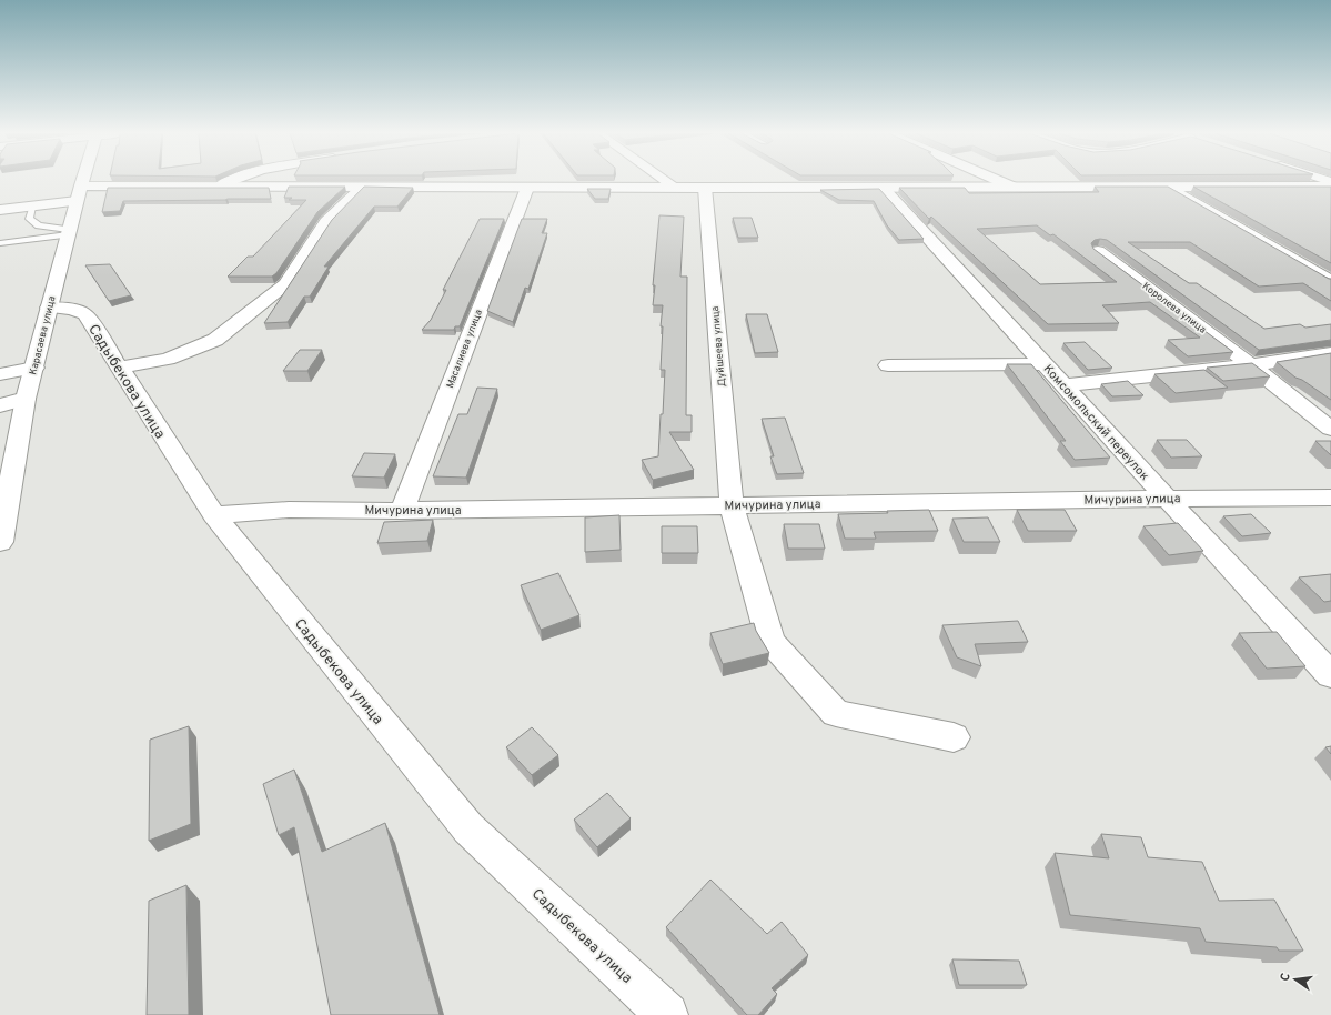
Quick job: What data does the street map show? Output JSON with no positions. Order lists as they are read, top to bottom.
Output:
{
  "streets": {
    "street": [
      "Королева улица",
      "Карасаева улица",
      "Дуйшеева улица",
      "Масалиева улица",
      "Садыбекова улица",
      "Комсомольский переулок",
      "Мичурина улица"
    ]
  },
  "crossings": [
    ["Карасаева улица", "Садыбекова улица"],
    ["Дуйшеева улица", "Мичурина улица"],
    ["Масалиева улица", "Мичурина улица"],
    ["Садыбекова улица", "Мичурина улица"],
    ["Комсомольский переулок", "Мичурина улица"]
  ],
  "north": "left"
}
